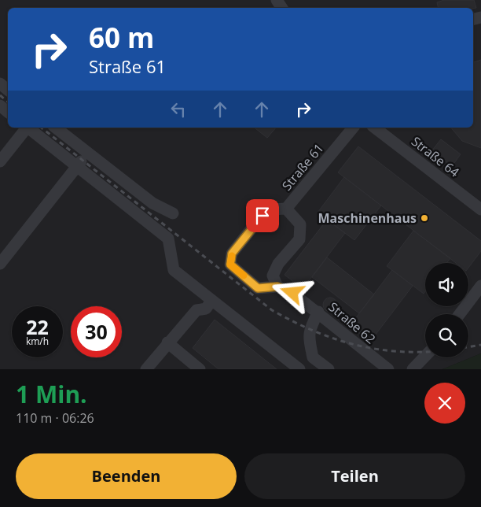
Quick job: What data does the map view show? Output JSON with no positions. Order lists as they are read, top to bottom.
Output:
{
  "streets": {
    "street": ["Straße 64", "Straße 61", "Straße 62"]
  },
  "crossings": [
    ["Straße 61", "Straße 62"]
  ],
  "places": ["Maschinenhaus"],
  "page": {
    "turn": ["60 m", "Straße 61"],
    "speed": "22 km/h",
    "limit": "30",
    "heading": ["1 Min.", "110 m · 06:26"],
    "buttons": ["Beenden", "Teilen"]
  }
}
